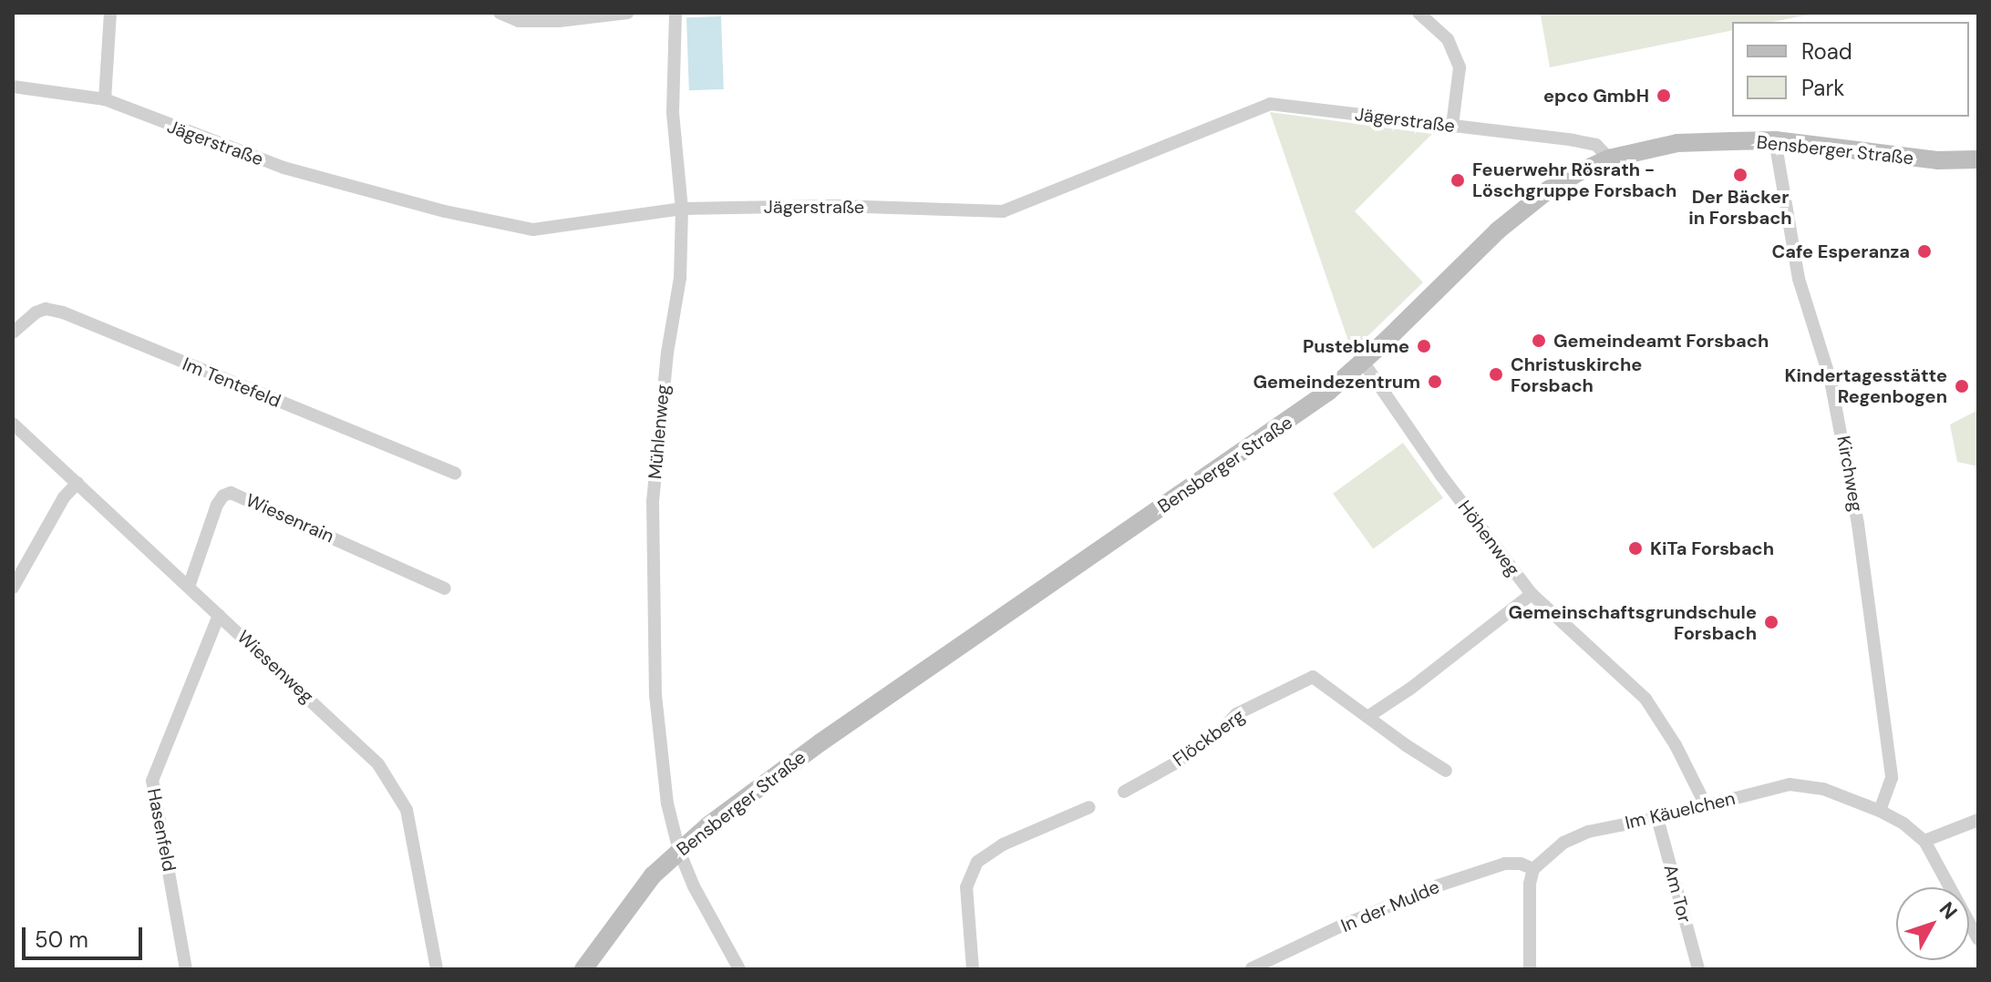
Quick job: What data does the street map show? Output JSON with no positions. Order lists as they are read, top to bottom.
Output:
{
  "streets": {
    "main road": ["Bensberger Straße"],
    "street": [
      "Jägerstraße",
      "Im Tentefeld",
      "Mühlenweg",
      "Kirchweg",
      "Wiesenrain",
      "Höhenweg",
      "Wiesenweg",
      "Flöckberg",
      "Im Käuelchen",
      "Hasenfeld",
      "Am Tor",
      "In der Mulde"
    ]
  },
  "crossings": [
    ["Jägerstraße", "Bensberger Straße"],
    ["Jägerstraße", "Mühlenweg"],
    ["Bensberger Straße", "Mühlenweg"],
    ["Bensberger Straße", "Kirchweg"],
    ["Bensberger Straße", "Höhenweg"],
    ["Kirchweg", "Im Käuelchen"],
    ["Wiesenrain", "Wiesenweg"],
    ["Höhenweg", "Im Käuelchen"],
    ["Wiesenweg", "Hasenfeld"],
    ["Im Käuelchen", "Am Tor"],
    ["Im Käuelchen", "In der Mulde"]
  ],
  "places": [
    "epco GmbH",
    "Der Bäcker in Forsbach",
    "Feuerwehr Rösrath - Löschgruppe Forsbach",
    "Cafe Esperanza",
    "Gemeindeamt Forsbach",
    "Pusteblume",
    "Christuskirche Forsbach",
    "Gemeindezentrum",
    "Kindertagesstätte Regenbogen",
    "KiTa Forsbach",
    "Gemeinschaftsgrundschule Forsbach"
  ],
  "legend": ["Road", "Park"],
  "scale_bar": "50 m",
  "north": "top right"
}
